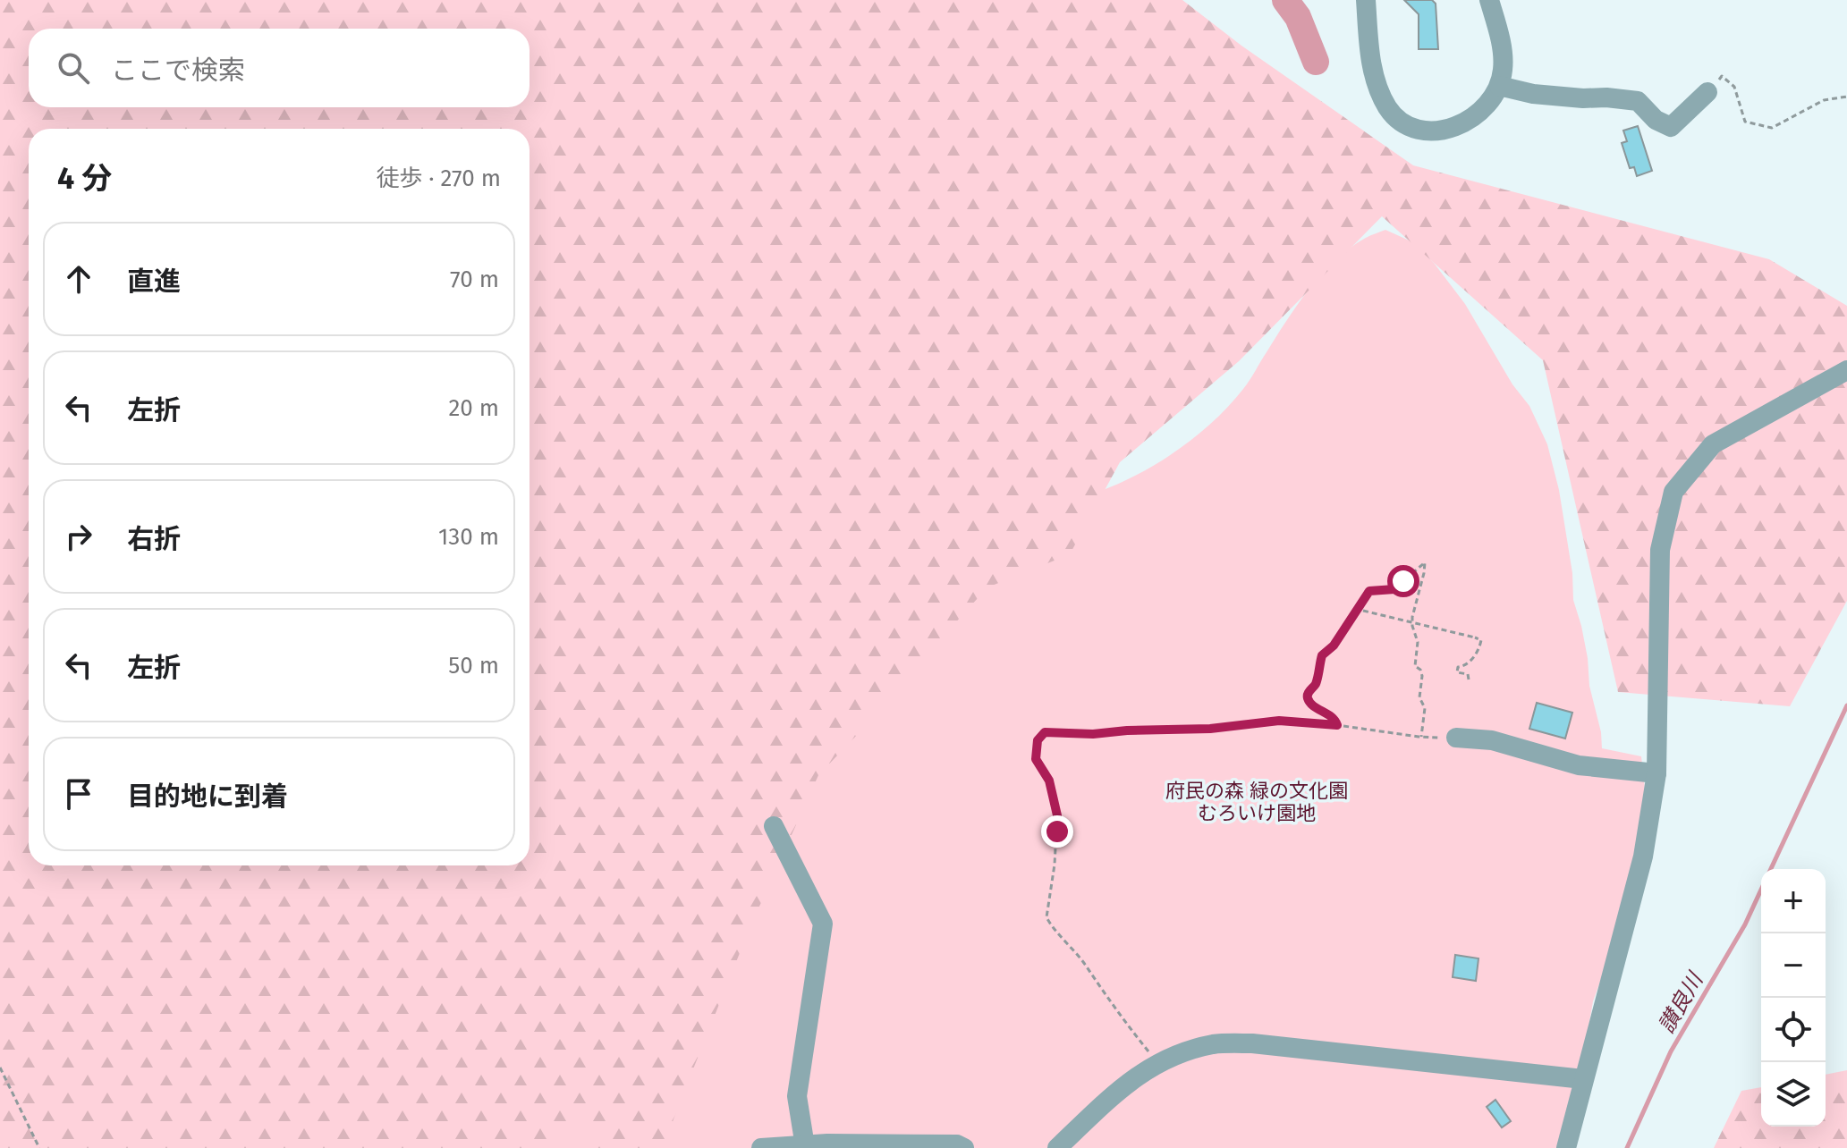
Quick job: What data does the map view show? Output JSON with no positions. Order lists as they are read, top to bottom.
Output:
{
  "water": ["讃良川"],
  "parks": ["府民の森 緑の文化園 むろいけ園地"],
  "page": {
    "search": "ここで検索",
    "heading": ["4 分", "徒歩 · 270 m"],
    "list": [
      ["直進", "70 m"],
      ["左折", "20 m"],
      ["右折", "130 m"],
      ["左折", "50 m"],
      "目的地に到着"
    ],
    "map_buttons": ["+", "−"]
  }
}
